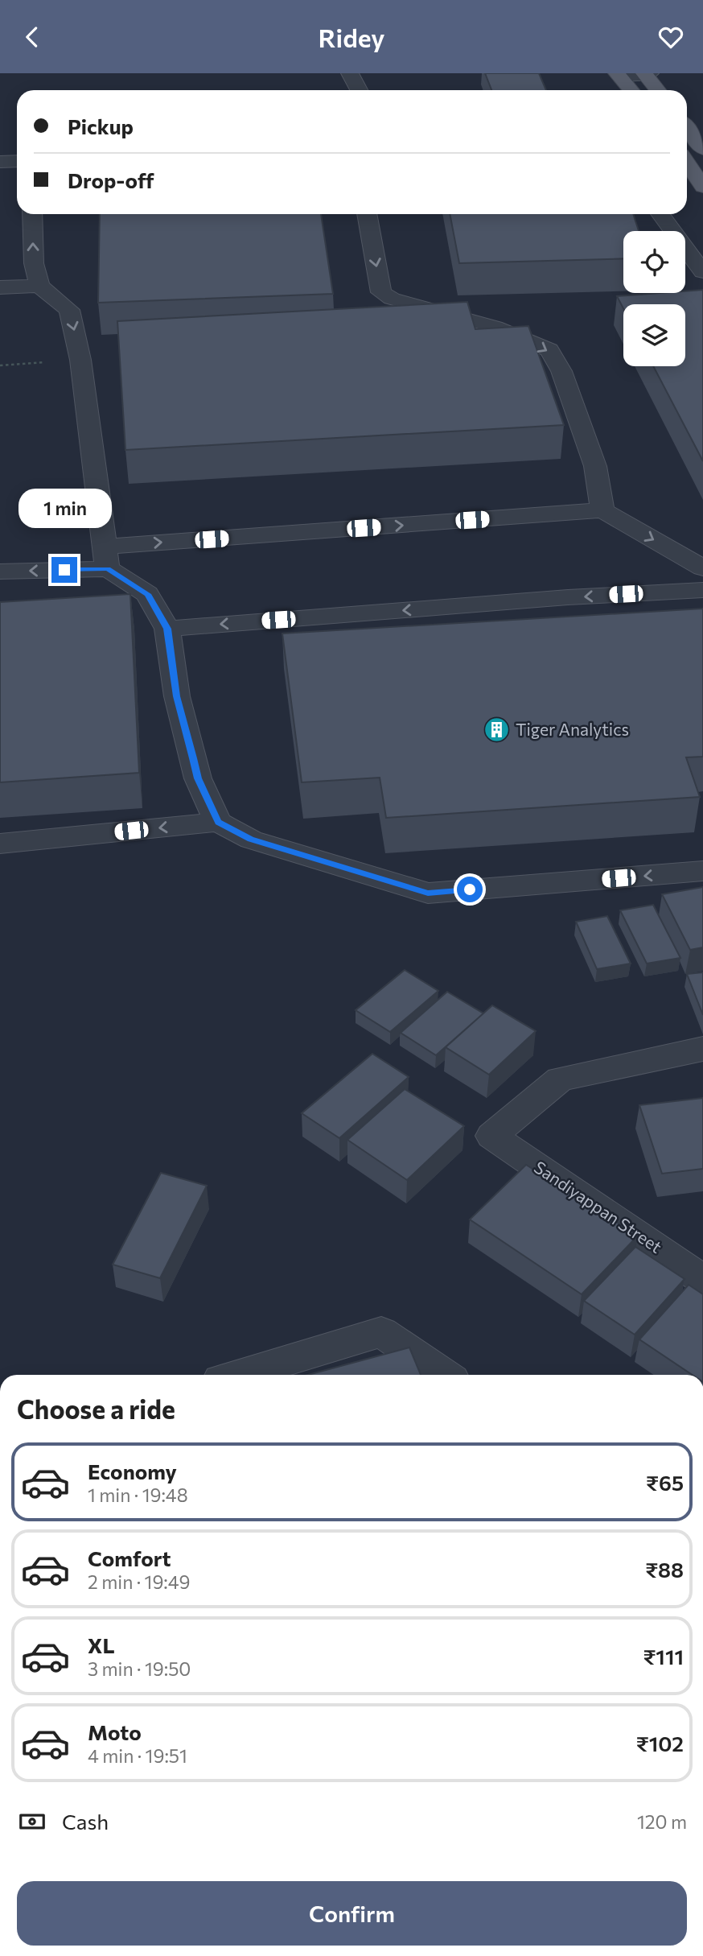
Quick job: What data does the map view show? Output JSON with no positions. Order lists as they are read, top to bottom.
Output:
{
  "streets": {
    "street": ["Sandiyappan Street"]
  },
  "places": {
    "building": ["Tiger Analytics"]
  },
  "page": {
    "header": "Ridey",
    "banner": ["Pickup", "Drop-off"],
    "bubble": "1 min",
    "heading": "Choose a ride",
    "list": [
      {
        "name": "Economy",
        "note": "1 min · 19:48",
        "value": "₹65"
      },
      {
        "name": "Comfort",
        "note": "2 min · 19:49",
        "value": "₹88"
      },
      {
        "name": "XL",
        "note": "3 min · 19:50",
        "value": "₹111"
      },
      {
        "name": "Moto",
        "note": "4 min · 19:51",
        "value": "₹102"
      }
    ],
    "pay": ["Cash", "120 m"],
    "buttons": "Confirm"
  }
}
